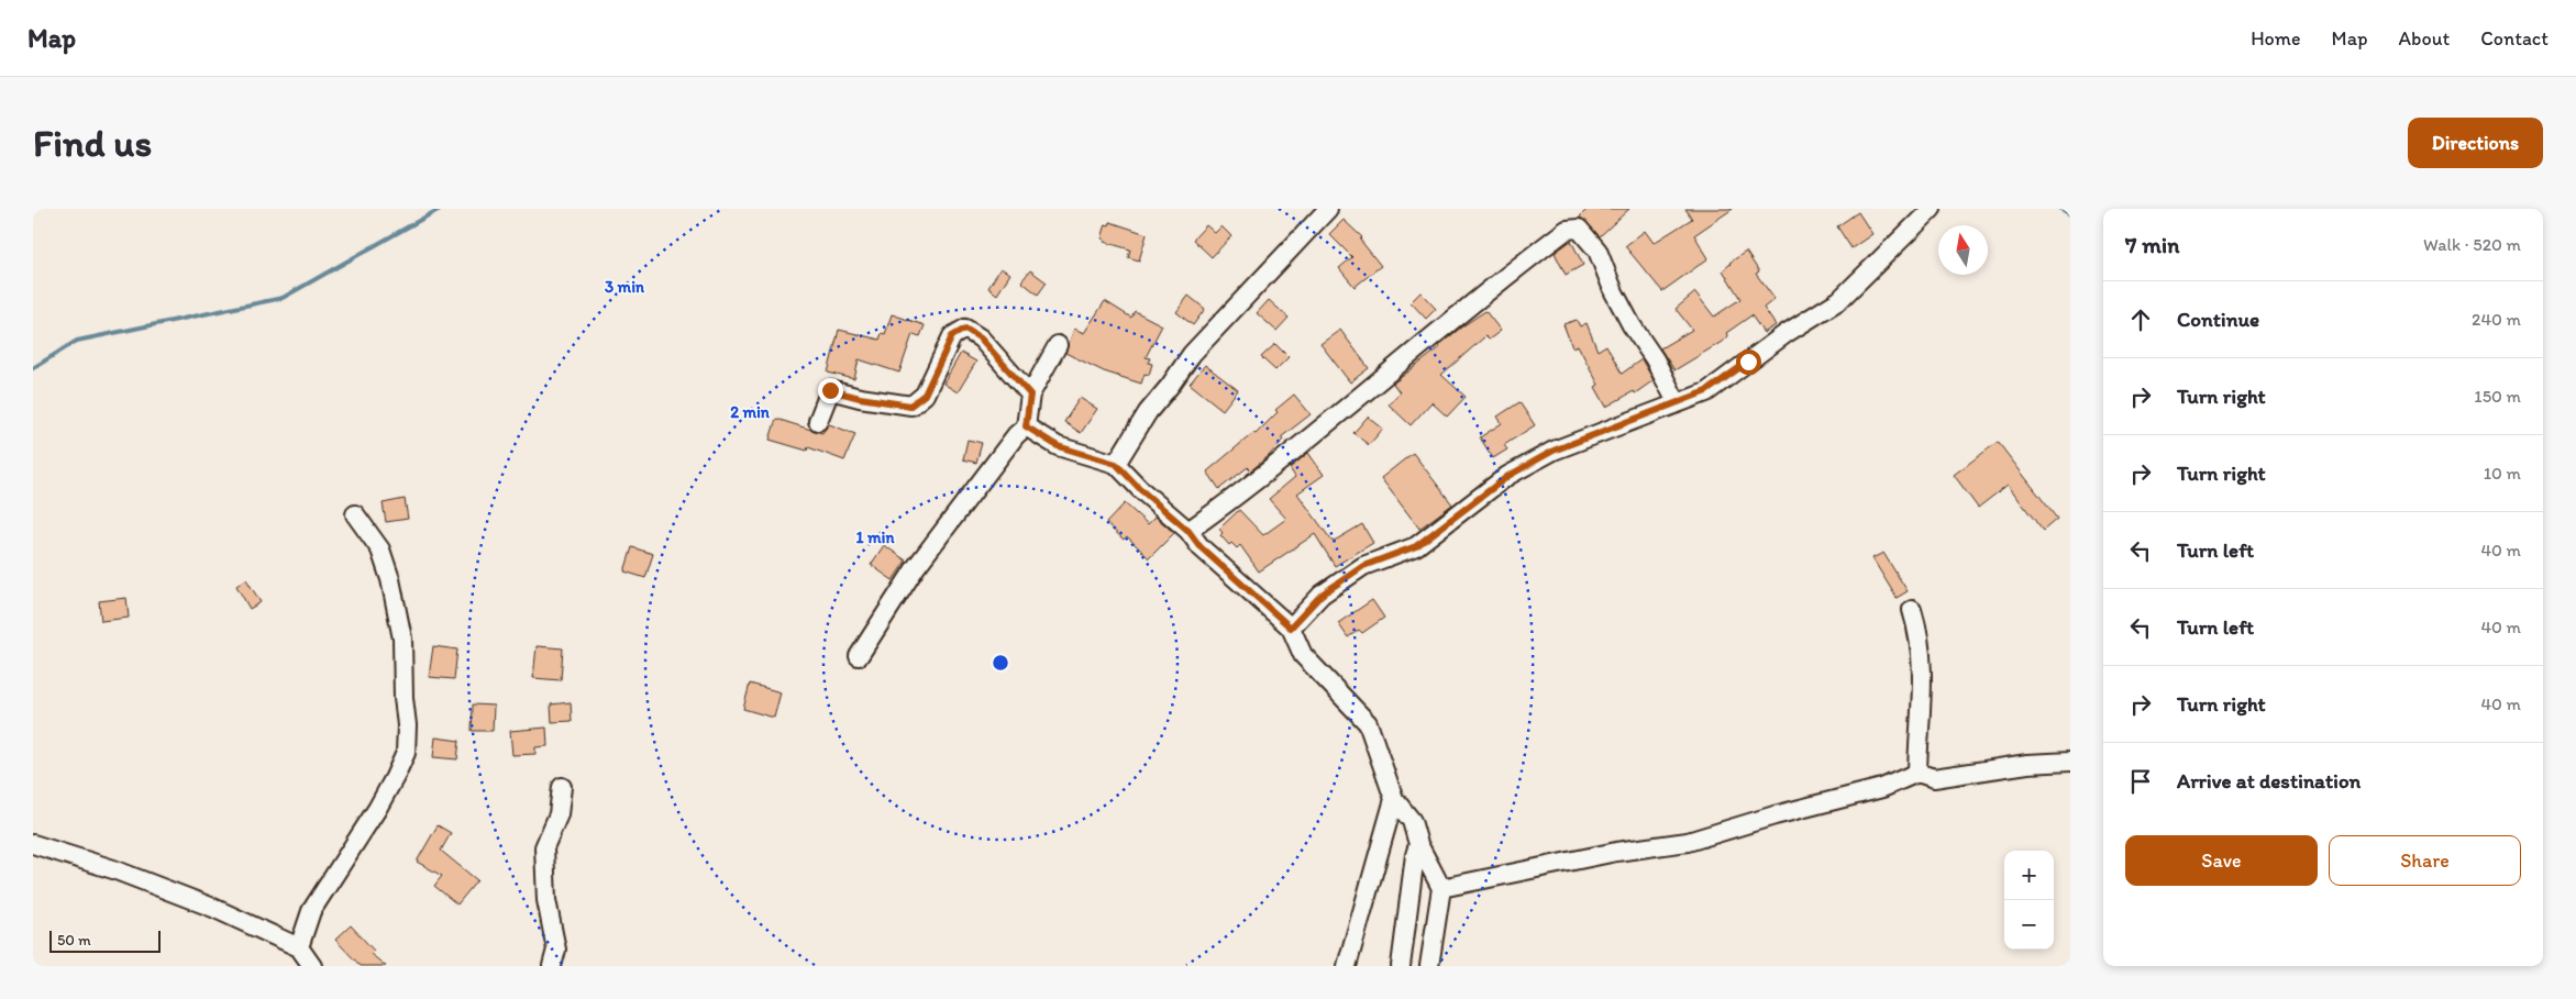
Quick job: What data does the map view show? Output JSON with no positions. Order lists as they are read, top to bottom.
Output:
{
  "scale_bar": "50 m",
  "north": "top",
  "page": {
    "header": "Map",
    "nav": [
      "Home",
      "Map",
      "About",
      "Contact"
    ],
    "buttons": [
      "Directions",
      ["Save", "Share"]
    ],
    "title": "Find us",
    "heading": ["7 min", "Walk · 520 m"],
    "list": [
      ["Continue", "240 m"],
      ["Turn right", "150 m"],
      ["Turn right", "10 m"],
      ["Turn left", "40 m"],
      ["Turn left", "40 m"],
      ["Turn right", "40 m"],
      "Arrive at destination"
    ],
    "map_buttons": ["+", "−"],
    "scale": "50 m"
  },
  "rings": ["3 min", "2 min", "1 min"]
}
